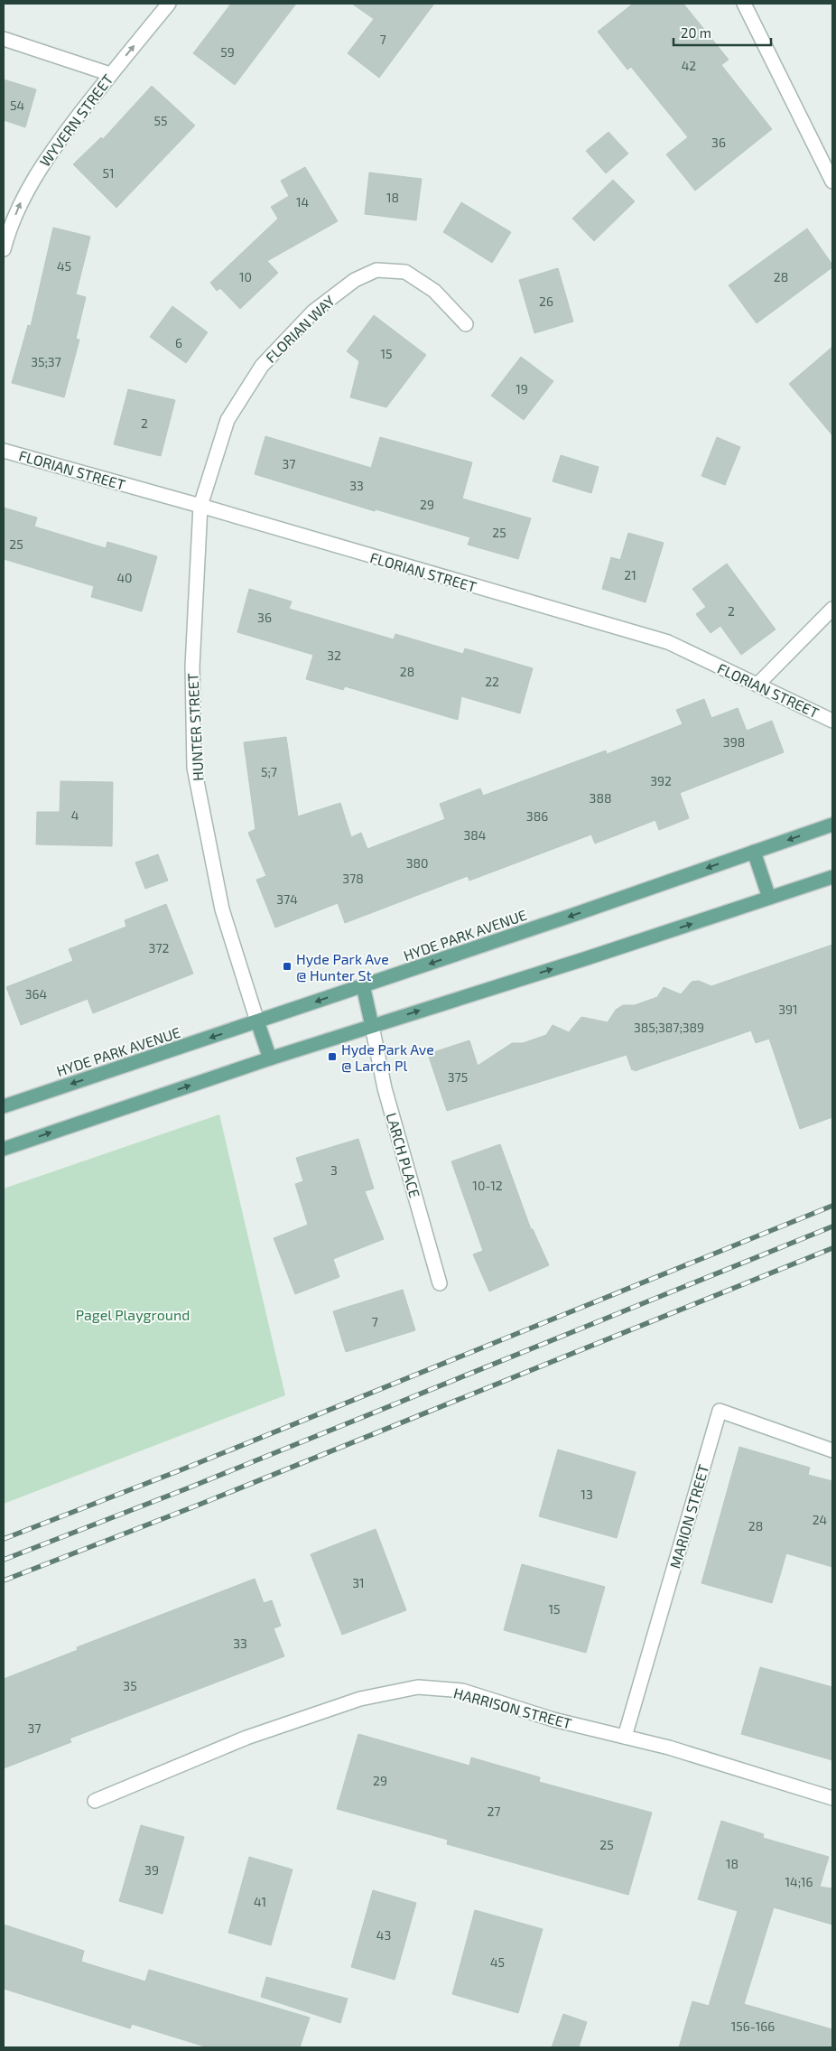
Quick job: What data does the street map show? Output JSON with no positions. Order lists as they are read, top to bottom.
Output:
{
  "streets": {
    "main road": ["HYDE PARK AVENUE"],
    "street": [
      "WYVERN STREET",
      "FLORIAN WAY",
      "FLORIAN STREET",
      "HUNTER STREET",
      "LARCH PLACE",
      "MARION STREET",
      "HARRISON STREET"
    ]
  },
  "crossings": [
    ["FLORIAN WAY", "FLORIAN STREET"],
    ["FLORIAN WAY", "HUNTER STREET"],
    ["FLORIAN STREET", "HUNTER STREET"],
    ["HUNTER STREET", "HYDE PARK AVENUE"],
    ["MARION STREET", "HARRISON STREET"]
  ],
  "one_way": ["WYVERN STREET"],
  "parks": ["Pagel Playground"],
  "places": {
    "transit": ["Hyde Park Ave @ Hunter St", "Hyde Park Ave @ Larch Pl"]
  },
  "house_numbers": [
    "7",
    "59",
    "42",
    "54",
    "55",
    "36",
    "51",
    "18",
    "14",
    "45",
    "10",
    "28",
    "26",
    "6",
    "15",
    "35;37",
    "19",
    "2",
    "37",
    "33",
    "29",
    "25",
    "25",
    "21",
    "40",
    "2",
    "36",
    "32",
    "28",
    "22",
    "398",
    "5;7",
    "392",
    "388",
    "4",
    "386",
    "384",
    "380",
    "378",
    "374",
    "372",
    "364",
    "391",
    "385;387;389",
    "375",
    "3",
    "10-12",
    "7",
    "13",
    "24",
    "28",
    "31",
    "15",
    "33",
    "35",
    "37",
    "29",
    "27",
    "25",
    "18",
    "39",
    "14;16",
    "41",
    "43",
    "45",
    "156-166"
  ],
  "scale_bar": "20 m"
}
